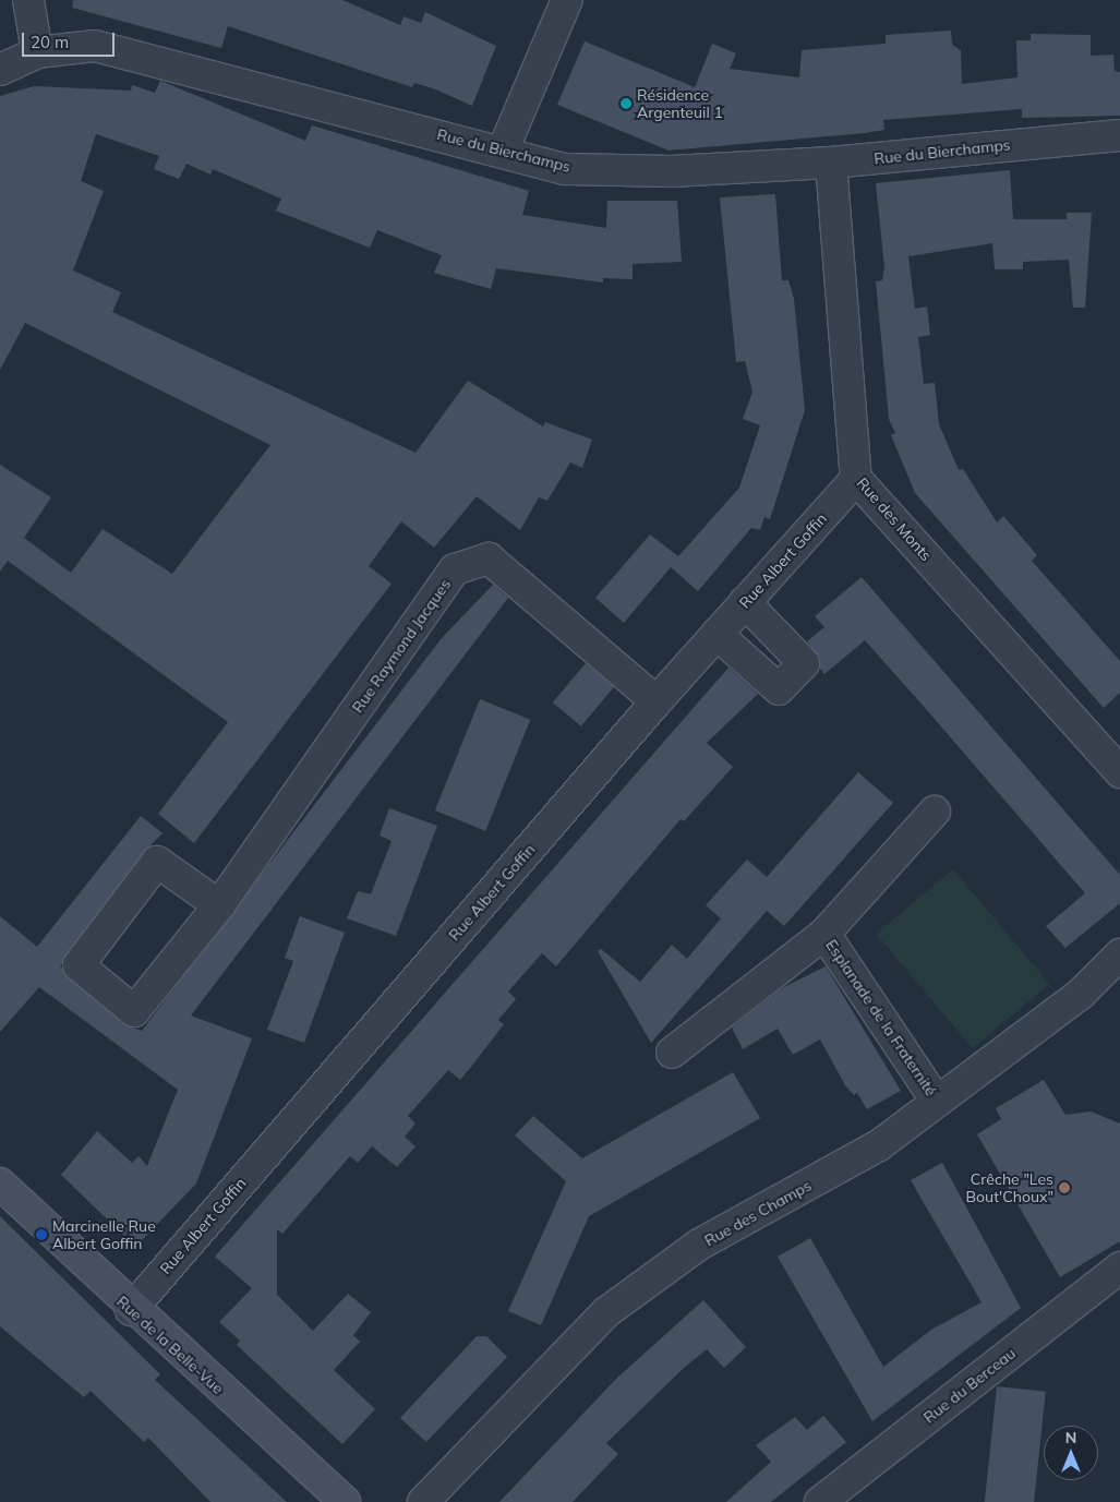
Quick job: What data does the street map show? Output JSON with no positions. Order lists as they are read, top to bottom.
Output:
{
  "streets": {
    "street": [
      "Rue du Bierchamps",
      "Rue des Monts",
      "Rue Albert Goffin",
      "Rue Raymond Jacques",
      "Esplanade de la Fraternité",
      "Rue des Champs",
      "Rue de la Belle-Vue",
      "Rue du Berceau"
    ]
  },
  "crossings": [
    ["Rue du Bierchamps", "Rue des Monts"],
    ["Rue des Monts", "Rue Albert Goffin"],
    ["Rue Albert Goffin", "Rue Raymond Jacques"],
    ["Rue Albert Goffin", "Rue de la Belle-Vue"],
    ["Esplanade de la Fraternité", "Rue des Champs"]
  ],
  "places": ["Résidence Argenteuil 1", "Crêche \"Les Bout'Choux\"", "Marcinelle Rue Albert Goffin"],
  "scale_bar": "20 m",
  "north": "top"
}
